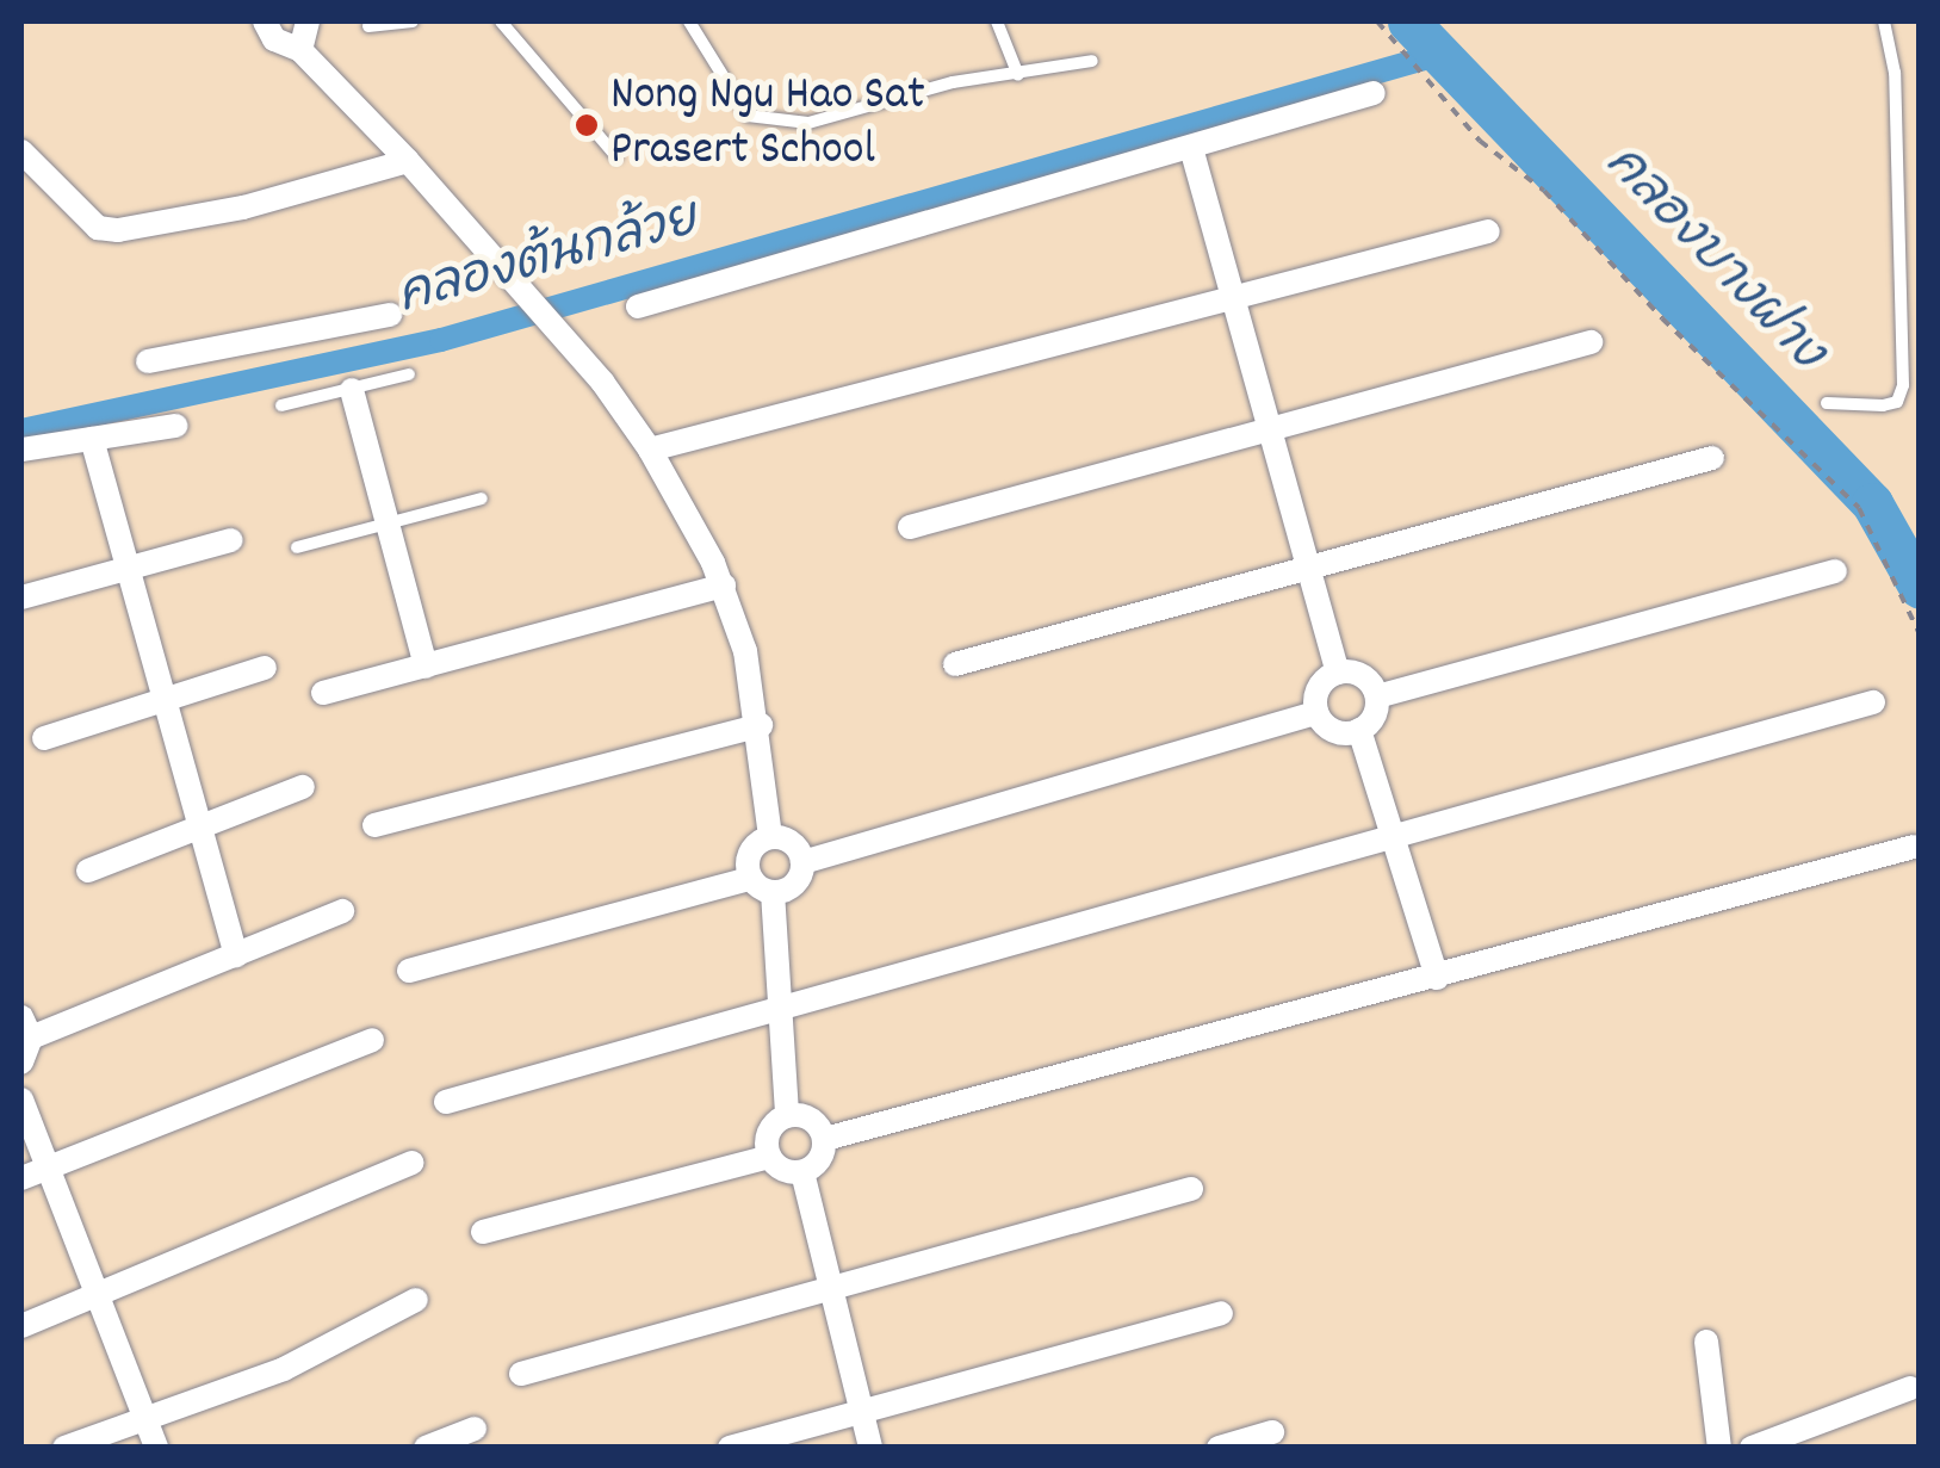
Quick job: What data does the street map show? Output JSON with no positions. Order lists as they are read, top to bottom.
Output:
{
  "water": ["คลองบางฝาง", "คลองต้นกล้วย"],
  "places": ["Nong Ngu Hao Sat Prasert School"]
}
